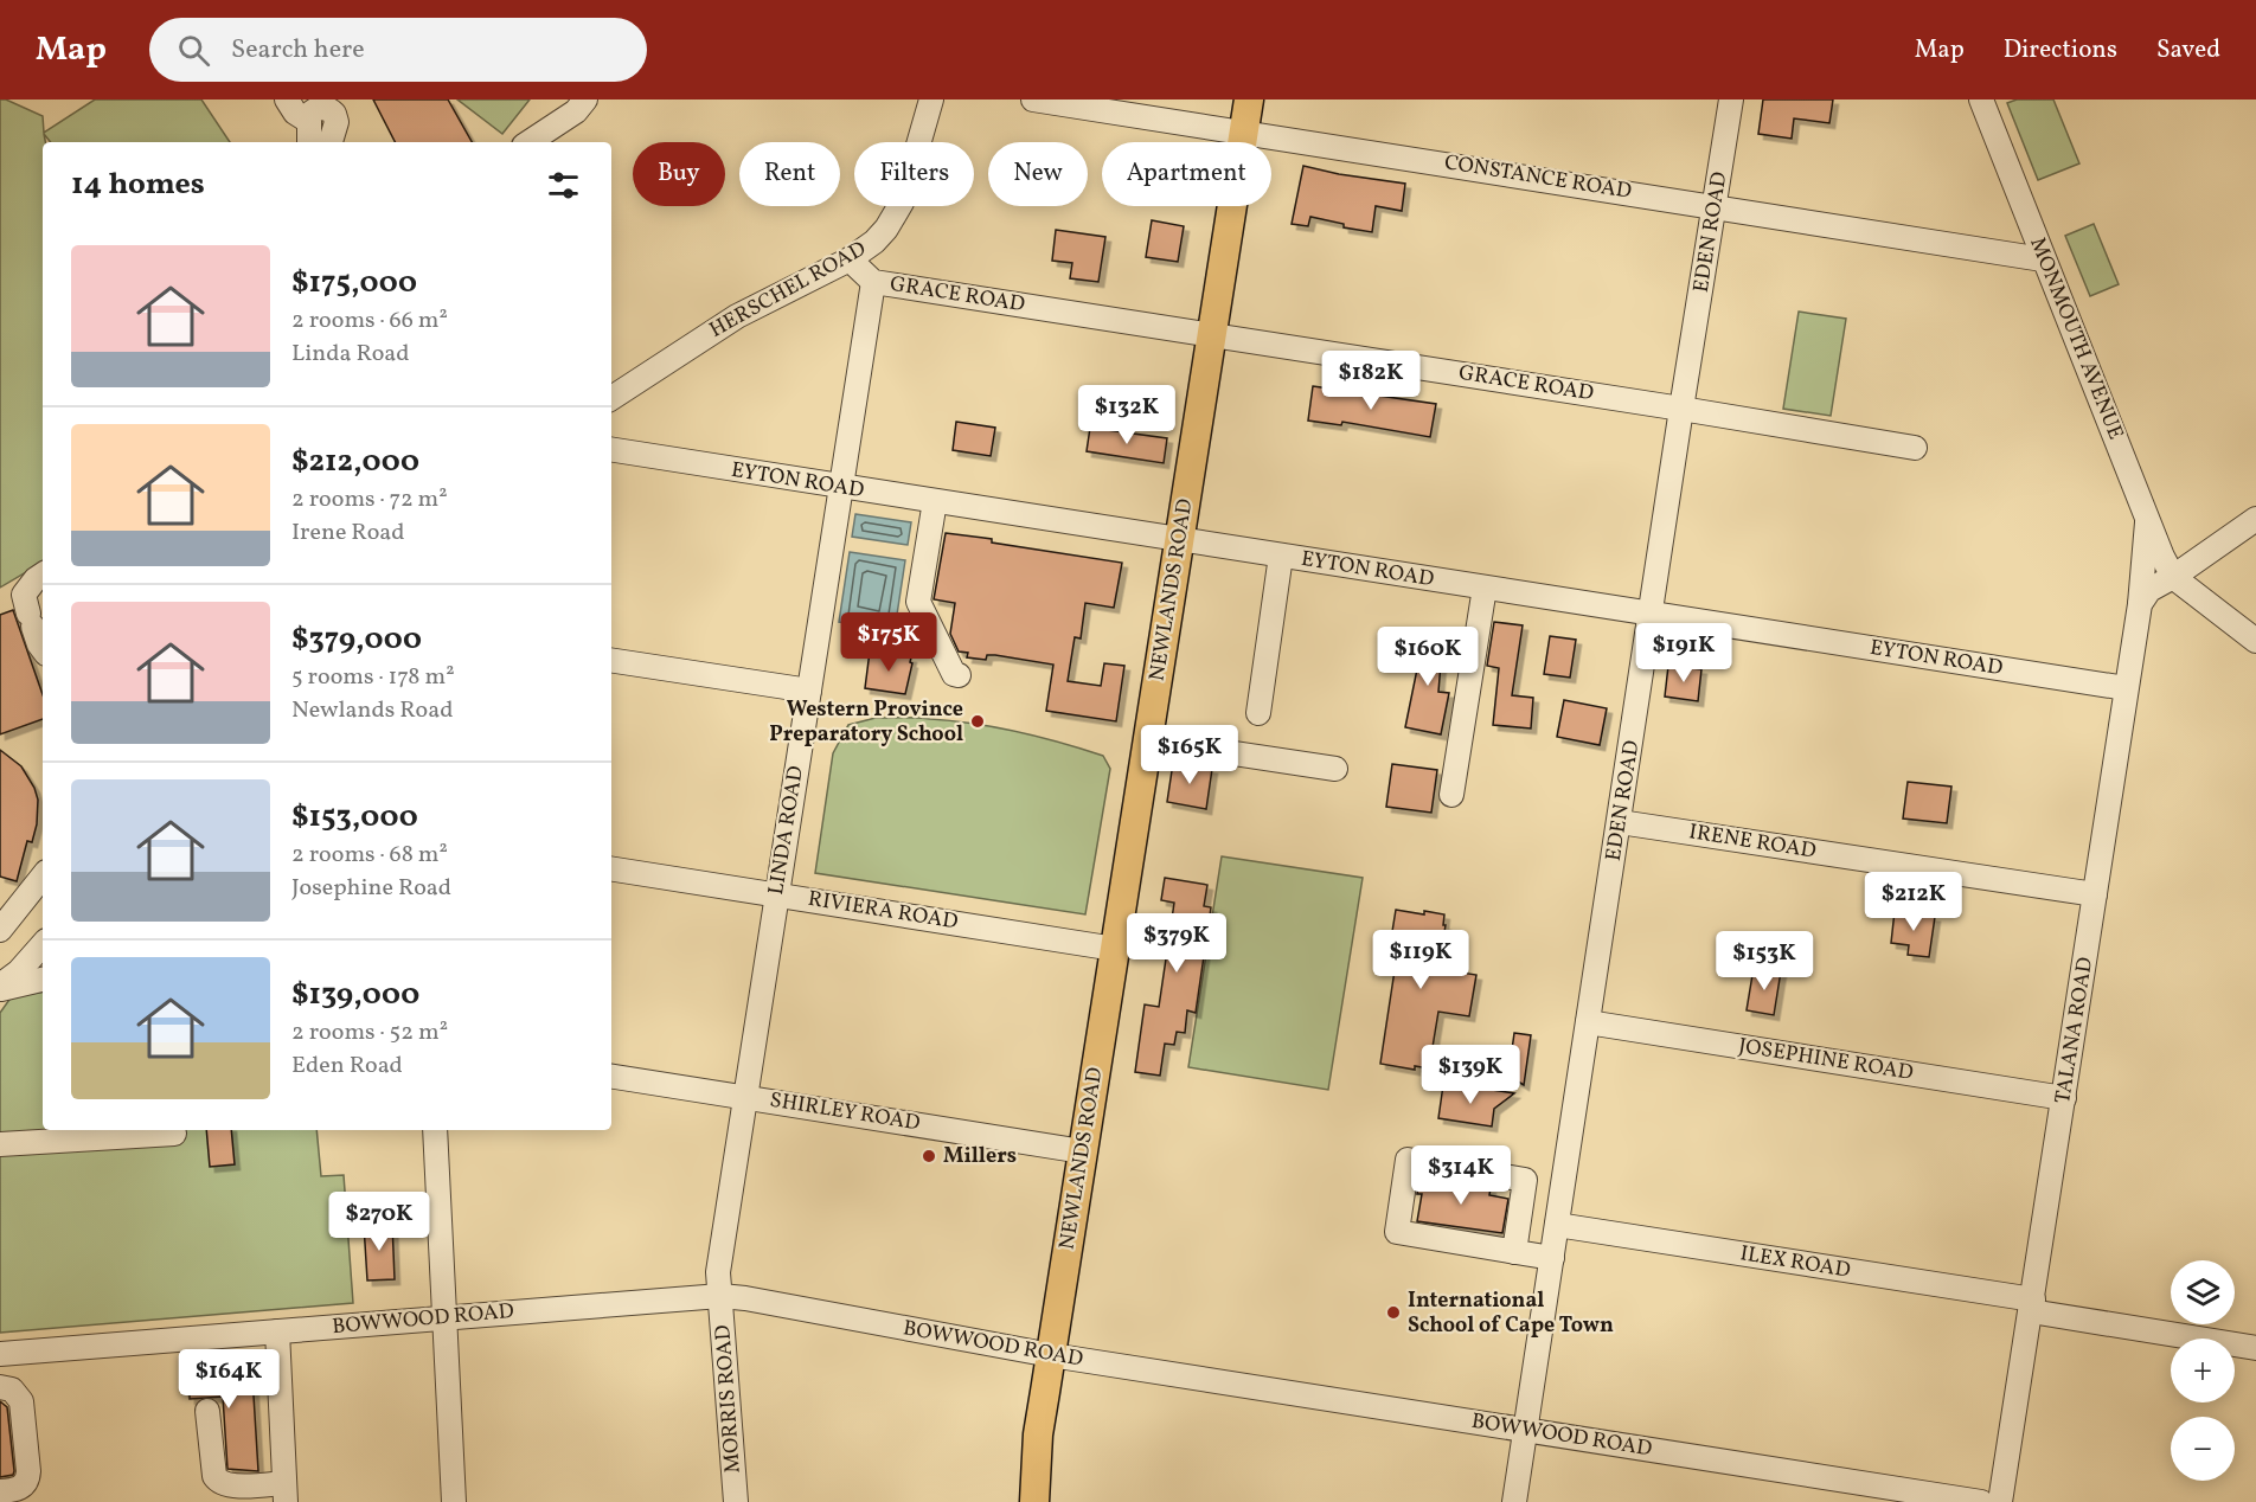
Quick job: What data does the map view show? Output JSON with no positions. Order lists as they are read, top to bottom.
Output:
{
  "streets": {
    "main road": ["NEWLANDS ROAD"],
    "street": [
      "CONSTANCE ROAD",
      "EDEN ROAD",
      "HERSCHEL ROAD",
      "GRACE ROAD",
      "MONMOUTH AVENUE",
      "EYTON ROAD",
      "LINDA ROAD",
      "IRENE ROAD",
      "RIVIERA ROAD",
      "TALANA ROAD",
      "JOSEPHINE ROAD",
      "SHIRLEY ROAD",
      "ILEX ROAD",
      "BOWWOOD ROAD",
      "MORRIS ROAD"
    ]
  },
  "crossings": [
    ["CONSTANCE ROAD", "EDEN ROAD"],
    ["CONSTANCE ROAD", "MONMOUTH AVENUE"],
    ["CONSTANCE ROAD", "NEWLANDS ROAD"],
    ["EDEN ROAD", "GRACE ROAD"],
    ["EDEN ROAD", "EYTON ROAD"],
    ["EDEN ROAD", "IRENE ROAD"],
    ["EDEN ROAD", "JOSEPHINE ROAD"],
    ["EDEN ROAD", "ILEX ROAD"],
    ["EDEN ROAD", "BOWWOOD ROAD"],
    ["HERSCHEL ROAD", "GRACE ROAD"],
    ["GRACE ROAD", "NEWLANDS ROAD"],
    ["GRACE ROAD", "LINDA ROAD"],
    ["MONMOUTH AVENUE", "TALANA ROAD"],
    ["EYTON ROAD", "NEWLANDS ROAD"],
    ["EYTON ROAD", "LINDA ROAD"],
    ["EYTON ROAD", "TALANA ROAD"],
    ["NEWLANDS ROAD", "RIVIERA ROAD"],
    ["NEWLANDS ROAD", "SHIRLEY ROAD"],
    ["NEWLANDS ROAD", "BOWWOOD ROAD"],
    ["LINDA ROAD", "RIVIERA ROAD"],
    ["LINDA ROAD", "SHIRLEY ROAD"],
    ["LINDA ROAD", "BOWWOOD ROAD"],
    ["LINDA ROAD", "MORRIS ROAD"],
    ["IRENE ROAD", "TALANA ROAD"],
    ["TALANA ROAD", "JOSEPHINE ROAD"],
    ["TALANA ROAD", "ILEX ROAD"],
    ["BOWWOOD ROAD", "MORRIS ROAD"]
  ],
  "places": ["Western Province Preparatory School", "Millers", "International School of Cape Town"],
  "page": {
    "header": "Map",
    "search": "Search here",
    "nav": ["Map", "Directions", "Saved"],
    "chip": [
      "Buy",
      "Rent",
      "Filters",
      "New",
      "Apartment"
    ],
    "heading": "14 homes",
    "list": [
      {
        "name": "$175,000",
        "note": "2 rooms · 66 m² · Linda Road"
      },
      {
        "name": "$212,000",
        "note": "2 rooms · 72 m² · Irene Road"
      },
      {
        "name": "$379,000",
        "note": "5 rooms · 178 m² · Newlands Road"
      },
      {
        "name": "$153,000",
        "note": "2 rooms · 68 m² · Josephine Road"
      },
      {
        "name": "$139,000",
        "note": "2 rooms · 52 m² · Eden Road"
      }
    ],
    "price": [
      "$182K",
      "$132K",
      "$175K",
      "$191K",
      "$160K",
      "$165K",
      "$212K",
      "$379K",
      "$119K",
      "$153K",
      "$139K",
      "$314K",
      "$270K",
      "$164K"
    ],
    "map_buttons": ["+", "−"]
  }
}
